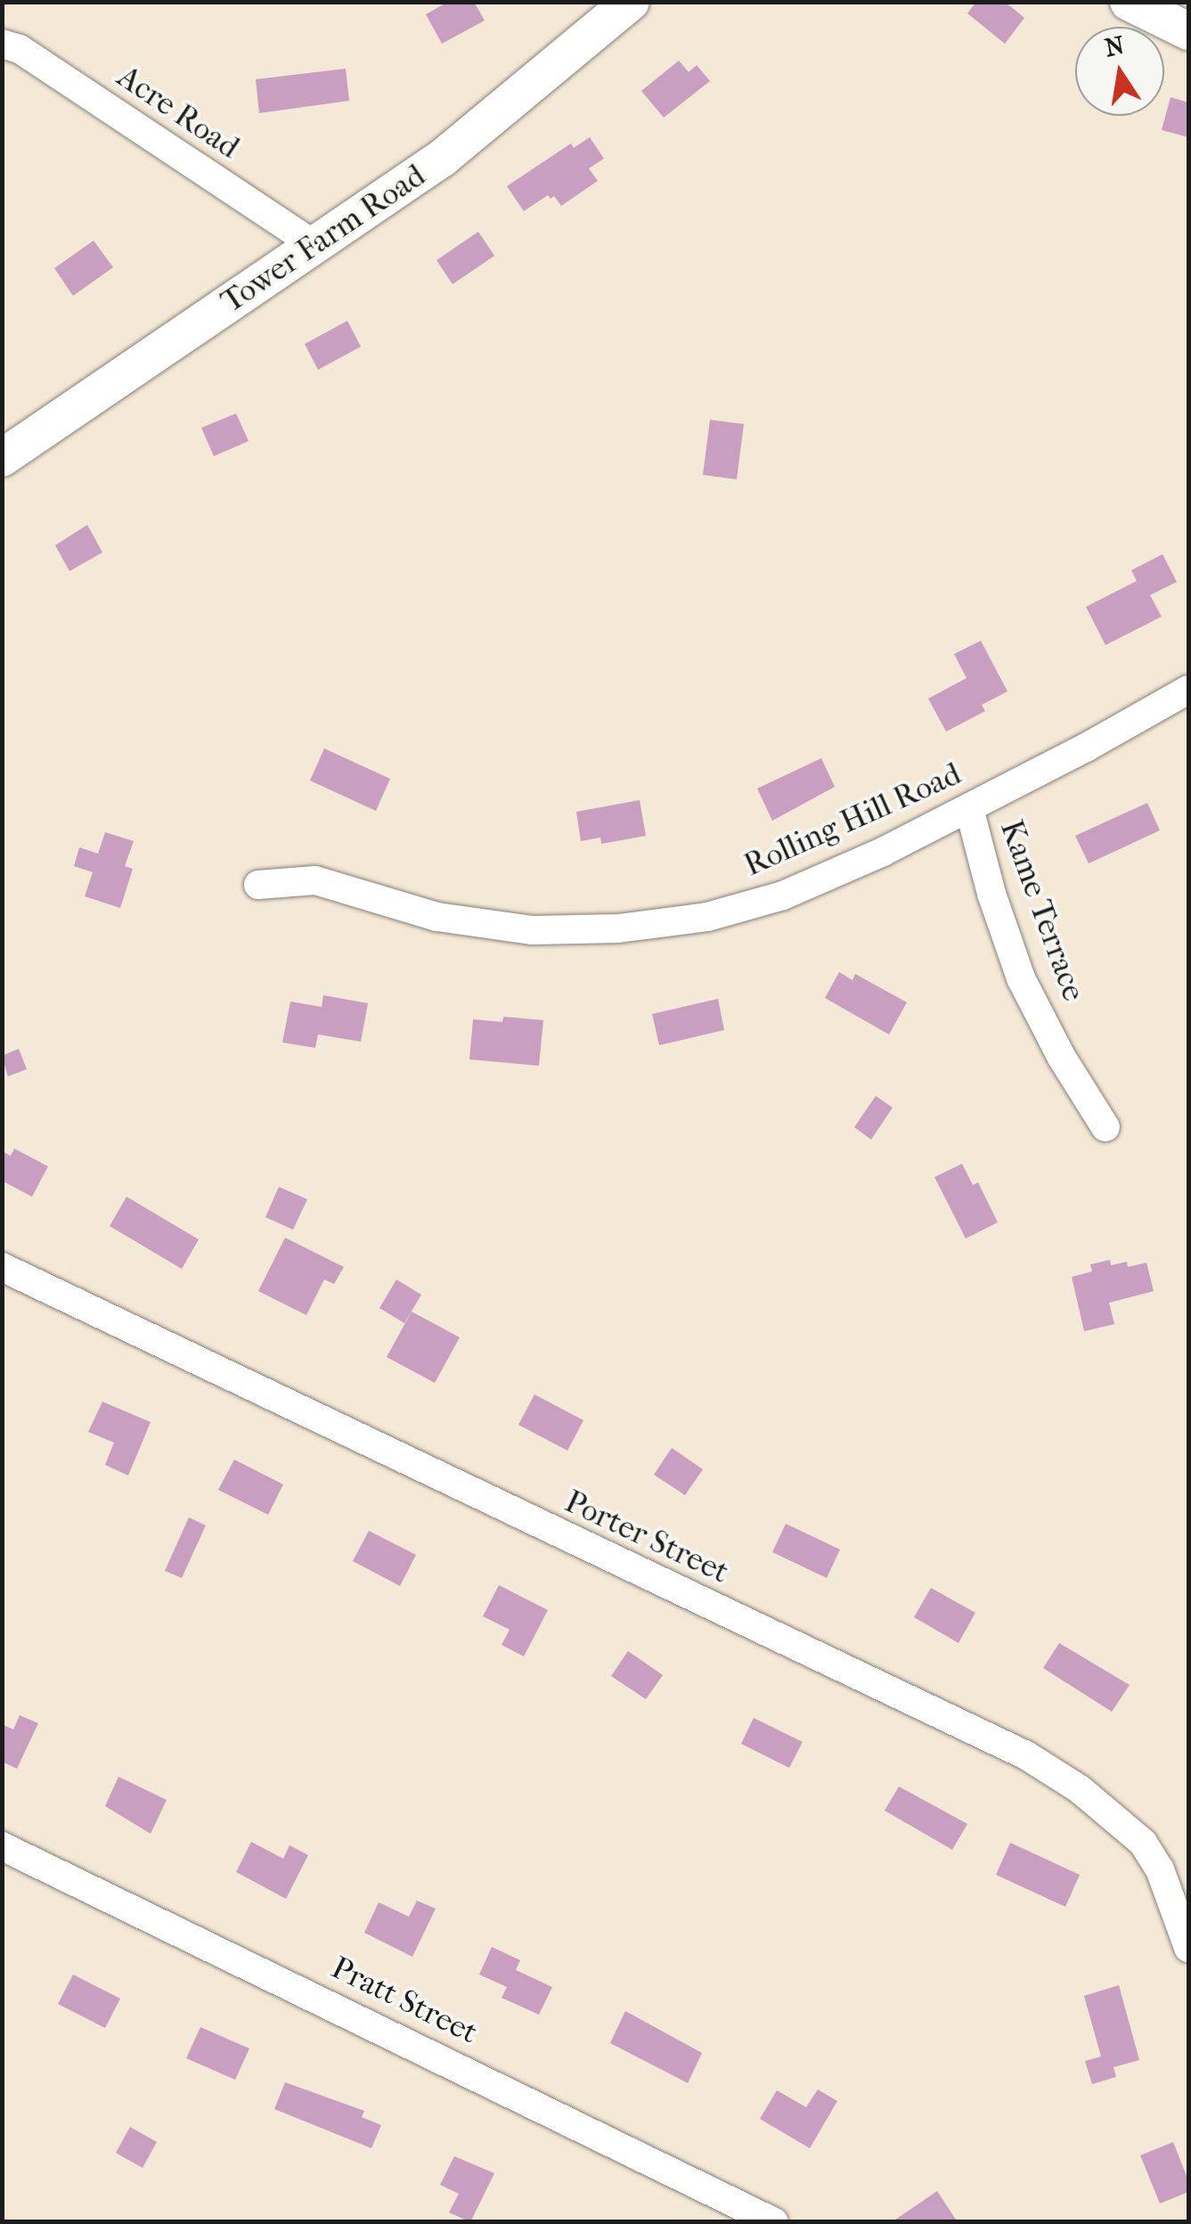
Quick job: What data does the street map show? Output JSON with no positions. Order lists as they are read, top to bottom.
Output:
{
  "streets": {
    "street": [
      "Acre Road",
      "Tower Farm Road",
      "Rolling Hill Road",
      "Kame Terrace",
      "Porter Street",
      "Pratt Street"
    ]
  },
  "crossings": [
    ["Acre Road", "Tower Farm Road"],
    ["Rolling Hill Road", "Kame Terrace"]
  ],
  "north": "top"
}
